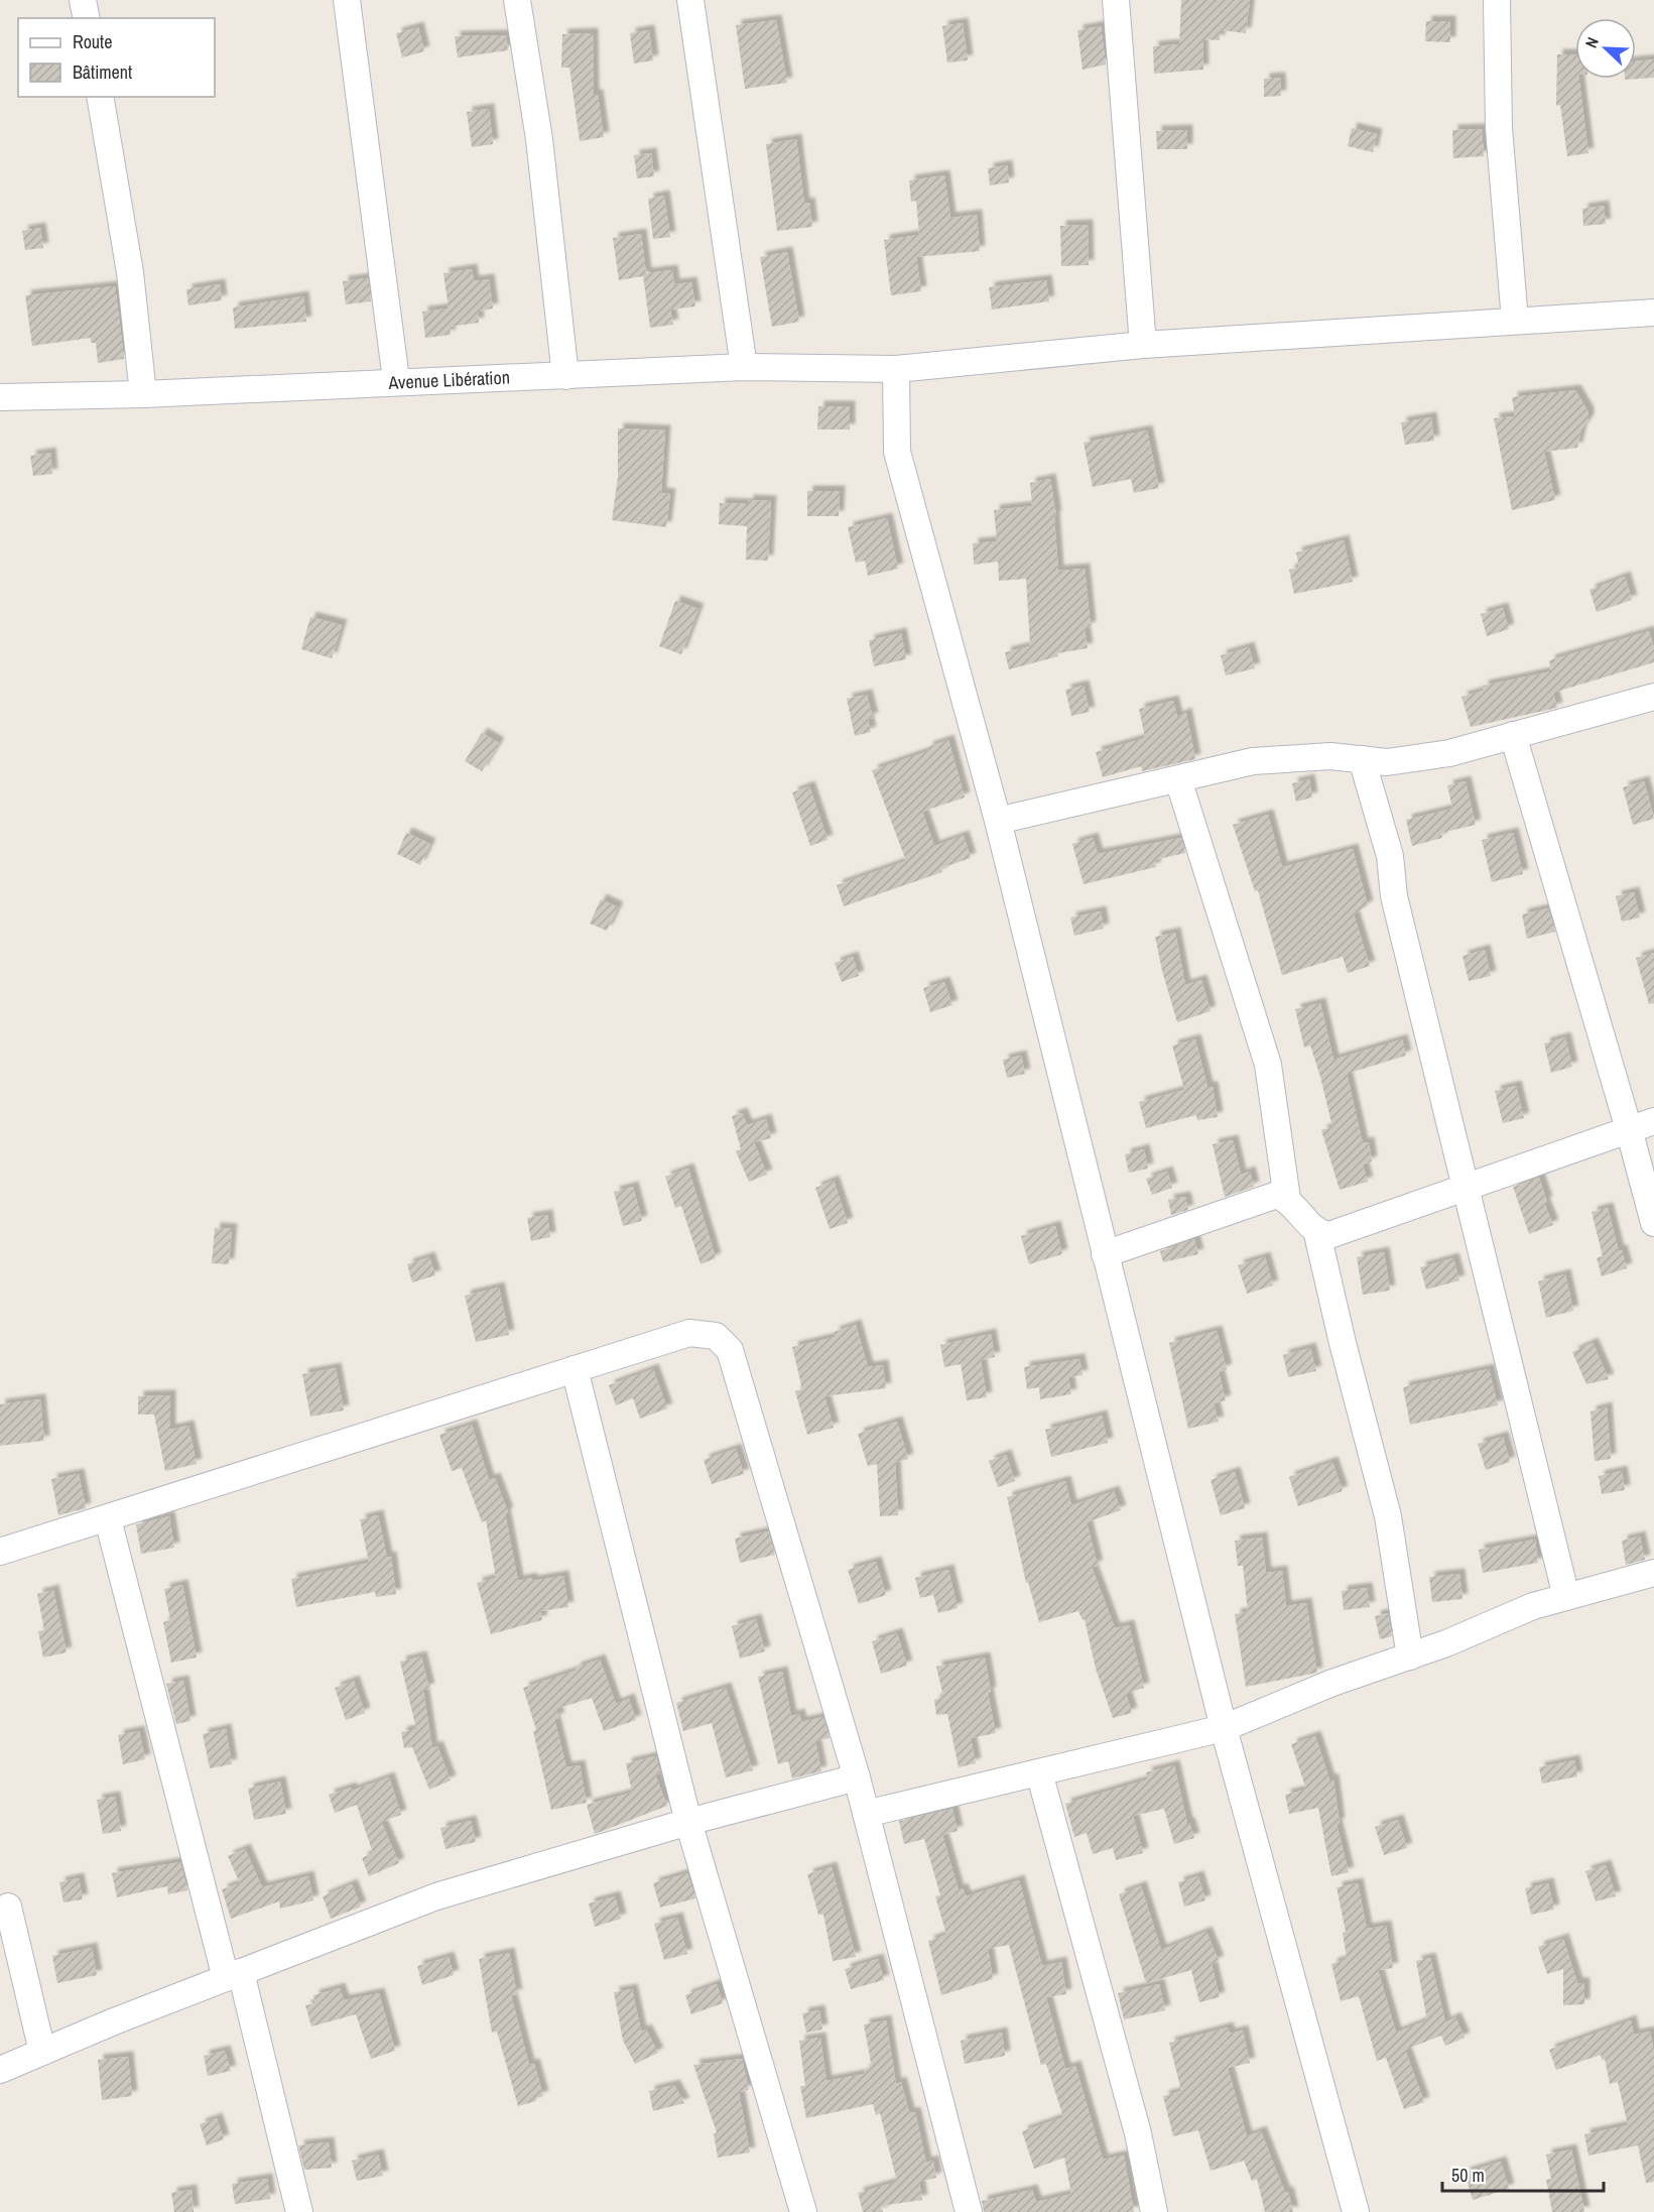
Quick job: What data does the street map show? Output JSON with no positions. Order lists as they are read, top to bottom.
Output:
{
  "streets": {
    "street": ["Avenue Libération"]
  },
  "legend": ["Route", "Bâtiment"],
  "scale_bar": "50 m",
  "north": "top left"
}
